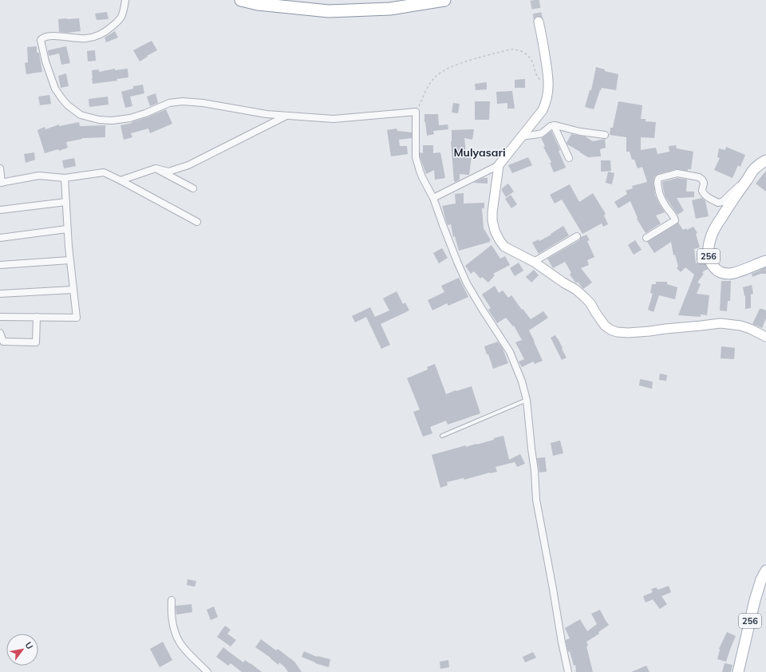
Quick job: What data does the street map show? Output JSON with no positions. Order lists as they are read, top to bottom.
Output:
{
  "streets": {
    "main road": ["256"]
  },
  "districts": ["Mulyasari"],
  "north": "top right"
}
